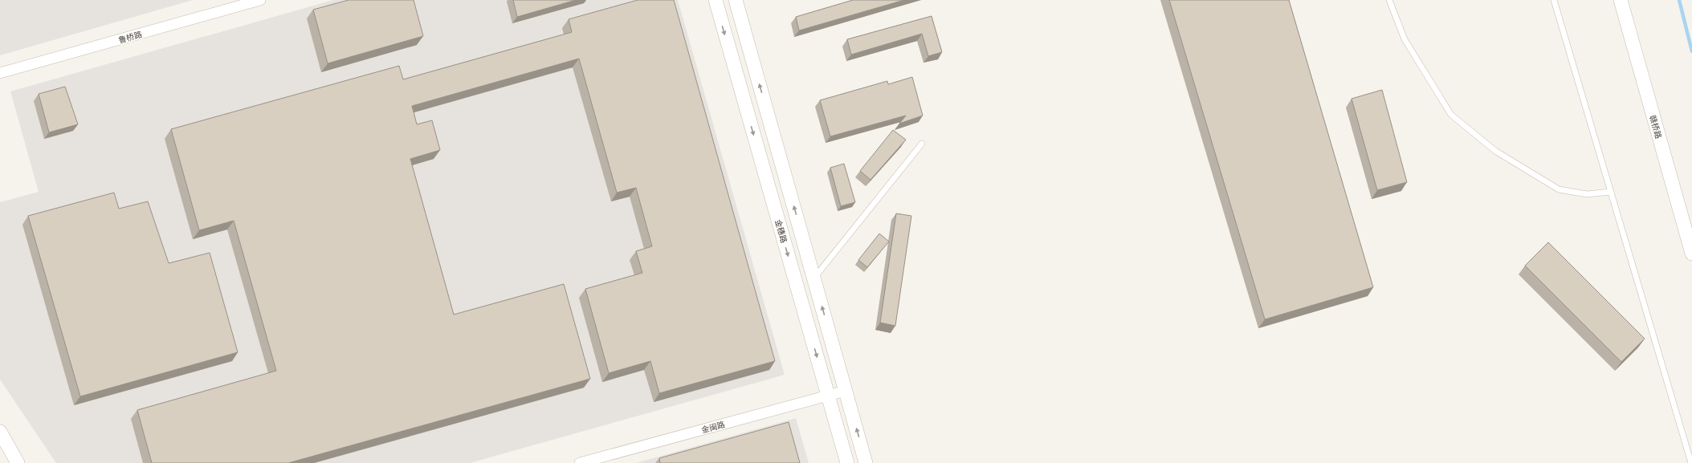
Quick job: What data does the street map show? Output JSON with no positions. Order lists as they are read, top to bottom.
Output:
{
  "streets": {
    "street": [
      "鲁桥路",
      "赣桥路",
      "金穗路",
      "金闽路"
    ]
  },
  "crossings": [
    ["金穗路", "金闽路"]
  ]
}
